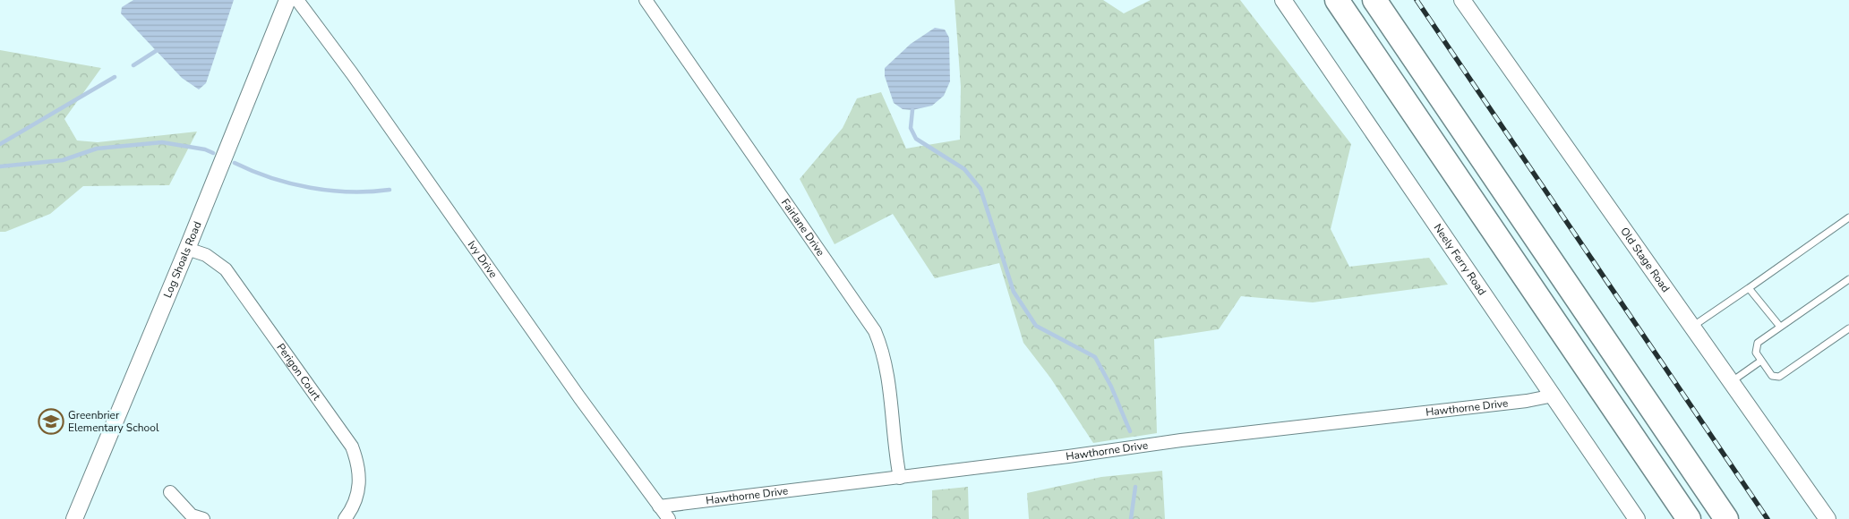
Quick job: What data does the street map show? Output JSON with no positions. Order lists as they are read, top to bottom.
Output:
{
  "streets": {
    "street": [
      "Fairlane Drive",
      "Ivy Drive",
      "Neely Ferry Road",
      "Old Stage Road",
      "Log Shoals Road",
      "Perigon Court",
      "Hawthorne Drive"
    ]
  },
  "crossings": [
    ["Fairlane Drive", "Hawthorne Drive"],
    ["Ivy Drive", "Hawthorne Drive"],
    ["Neely Ferry Road", "Hawthorne Drive"],
    ["Log Shoals Road", "Perigon Court"]
  ],
  "places": {
    "school or university": ["Greenbrier Elementary School"]
  }
}
